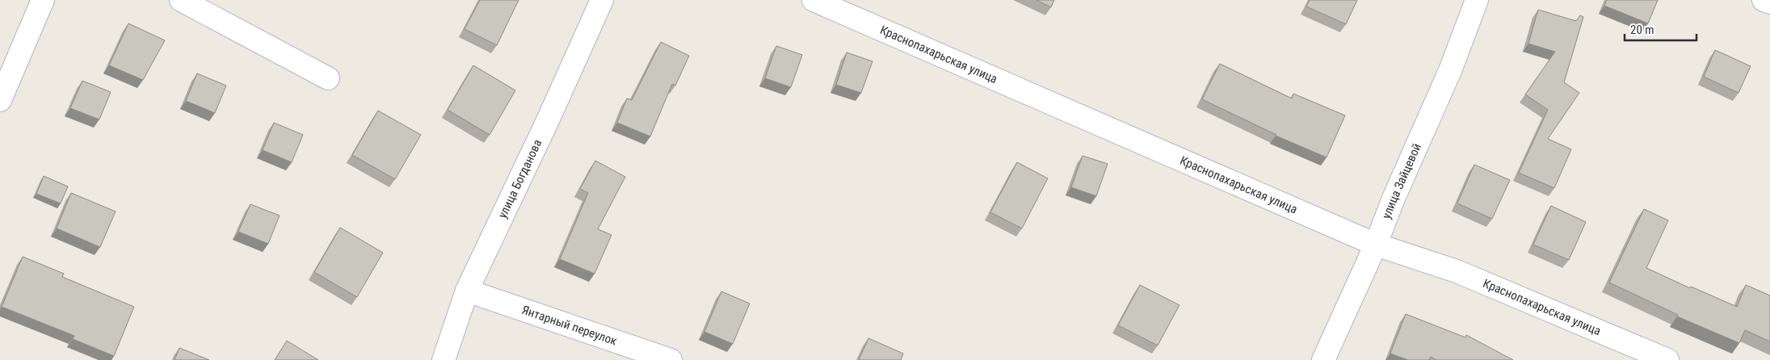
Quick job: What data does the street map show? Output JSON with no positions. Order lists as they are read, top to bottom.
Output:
{
  "streets": {
    "street": [
      "Краснопахарьская улица",
      "улица Богданова",
      "улица Зайцевой",
      "Янтарный переулок"
    ]
  },
  "crossings": [
    ["Краснопахарьская улица", "улица Зайцевой"],
    ["улица Богданова", "Янтарный переулок"]
  ],
  "scale_bar": "20 m"
}
